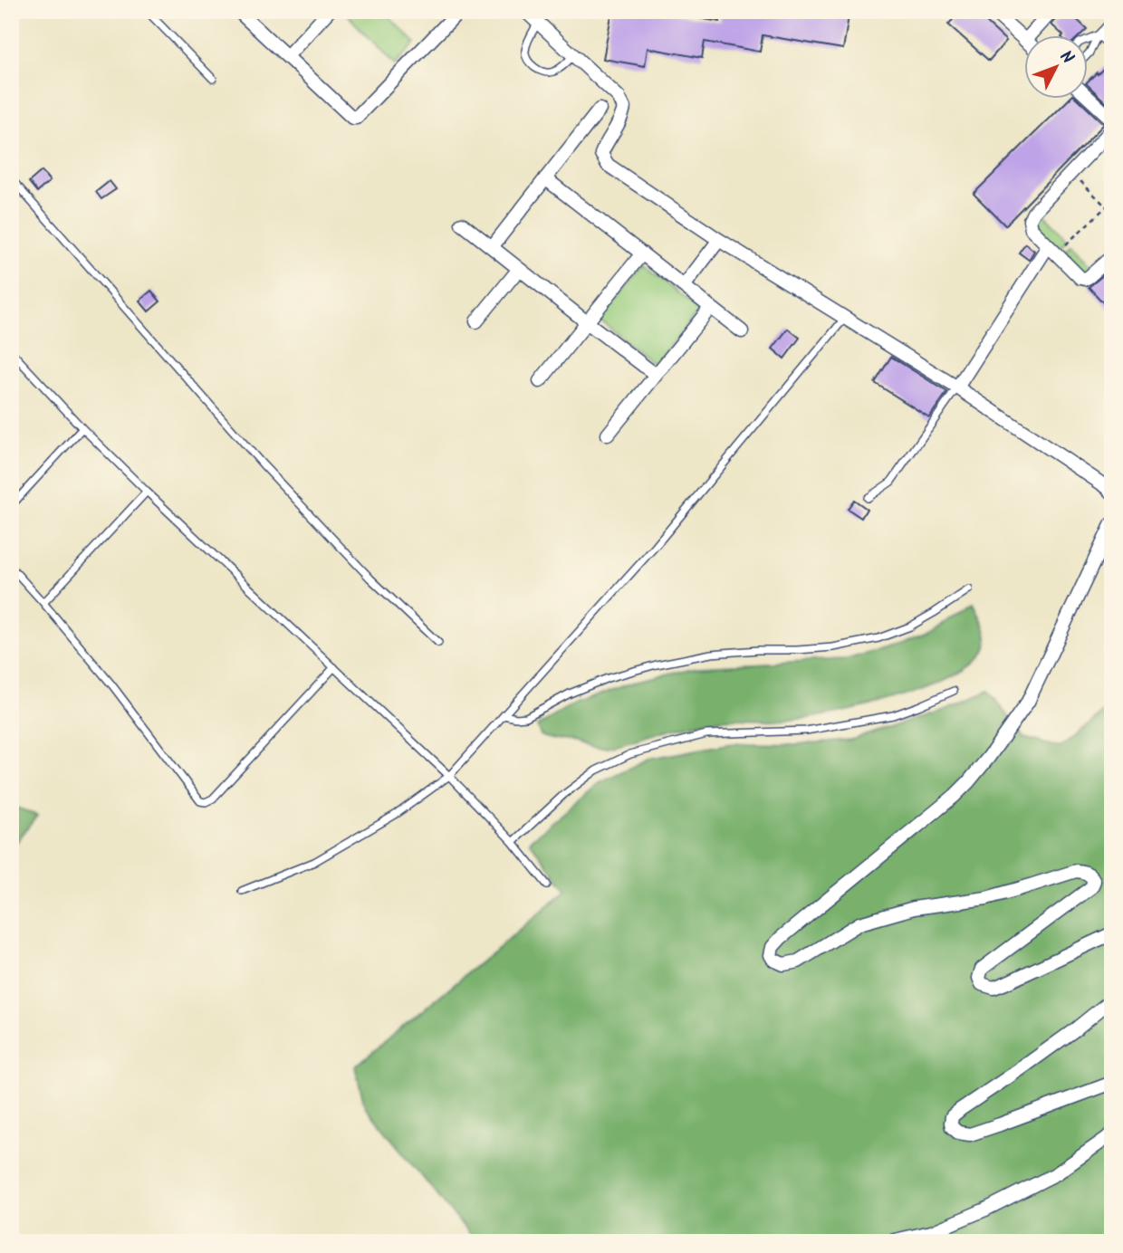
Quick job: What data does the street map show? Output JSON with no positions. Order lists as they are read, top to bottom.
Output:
{
  "north": "top right"
}
